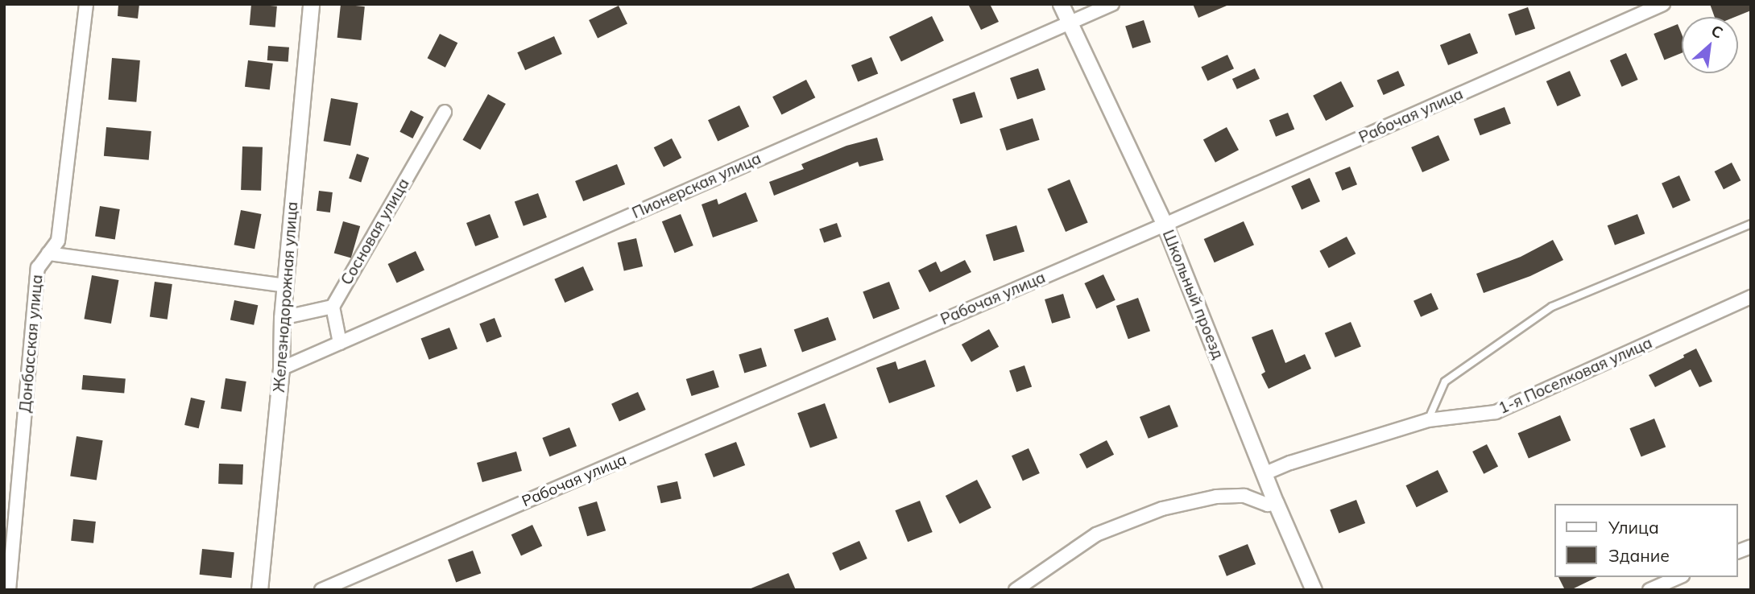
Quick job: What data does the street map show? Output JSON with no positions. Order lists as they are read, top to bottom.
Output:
{
  "streets": {
    "street": [
      "Рабочая улица",
      "Пионерская улица",
      "Сосновая улица",
      "Школьный проезд",
      "Железнодорожная улица",
      "Донбасская улица",
      "1-я Поселковая улица"
    ]
  },
  "crossings": [
    ["Рабочая улица", "Школьный проезд"],
    ["Пионерская улица", "Школьный проезд"],
    ["Пионерская улица", "Железнодорожная улица"],
    ["Школьный проезд", "1-я Поселковая улица"]
  ],
  "legend": ["Улица", "Здание"],
  "north": "top right"
}
